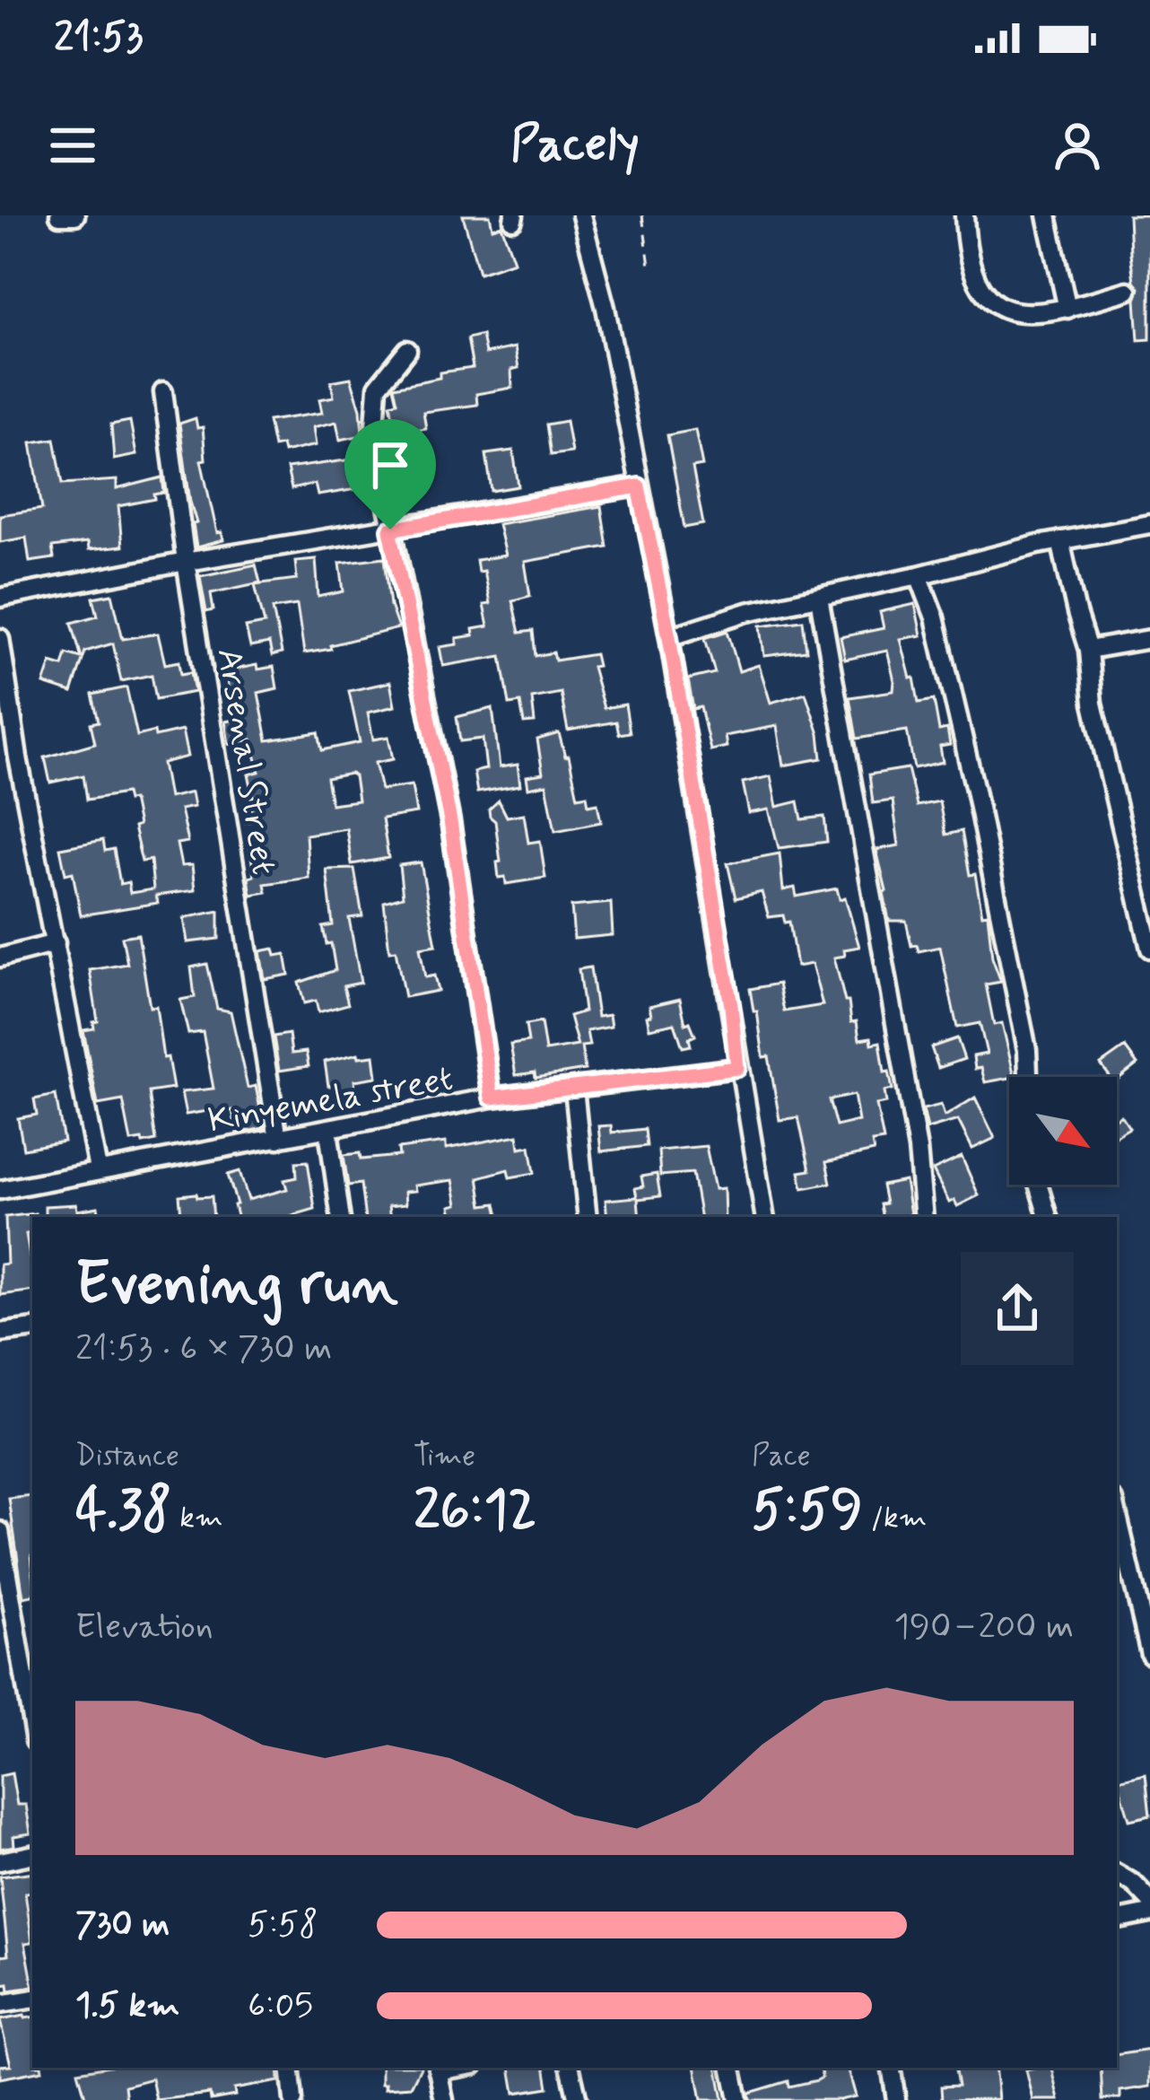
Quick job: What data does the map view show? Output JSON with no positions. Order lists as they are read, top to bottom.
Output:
{
  "streets": {
    "street": ["Arsenal Street", "Kinyemela street"]
  },
  "crossings": [
    ["Arsenal Street", "Kinyemela street"]
  ],
  "north": "bottom right",
  "page": {
    "status": "21:53",
    "header": "Pacely",
    "heading": ["Evening run", "21:53 · 6 × 730 m"],
    "stats": [
      ["Distance", "4.38 km"],
      ["Time", "26:12"],
      ["Pace", "5:59 /km"]
    ],
    "chart": ["Elevation", "190–200 m"],
    "list": [
      {
        "name": "730 m",
        "note": "5:58"
      },
      {
        "name": "1.5 km",
        "note": "6:05"
      }
    ]
  }
}
